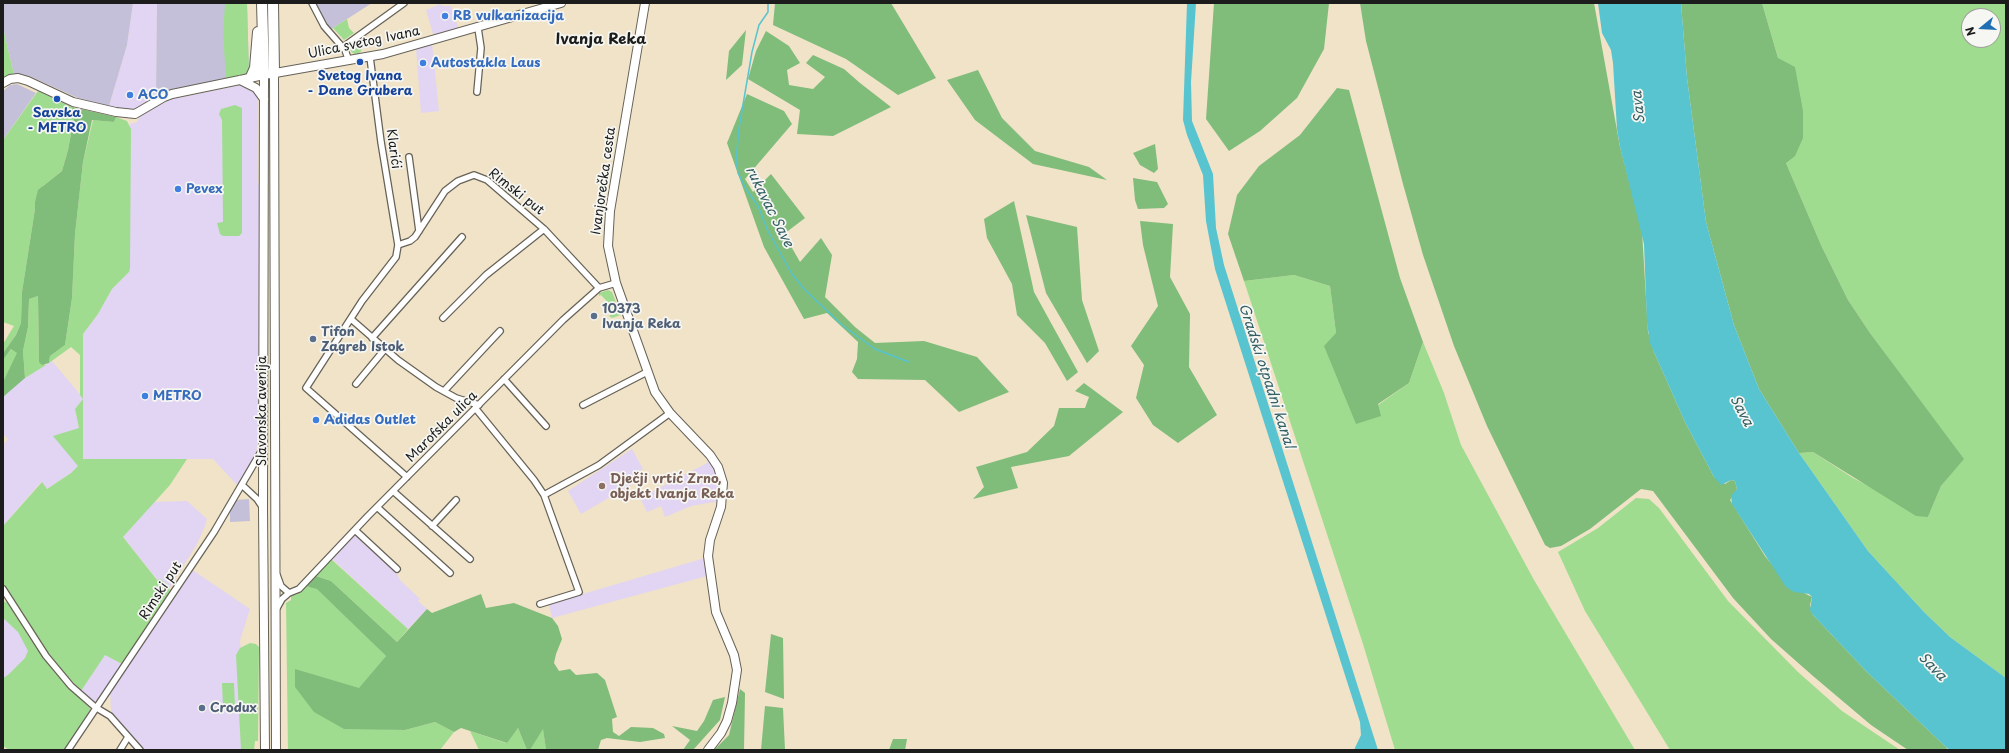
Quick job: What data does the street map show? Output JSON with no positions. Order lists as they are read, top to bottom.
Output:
{
  "streets": {
    "main road": ["Ulica svetog Ivana", "Ivanjorečka cesta", "Slavonska avenija"],
    "street": ["Klarići", "Rimski put", "Marofska ulica"]
  },
  "crossings": [
    ["Ulica svetog Ivana", "Klarići"],
    ["Ulica svetog Ivana", "Slavonska avenija"],
    ["Klarići", "Rimski put"],
    ["Ivanjorečka cesta", "Marofska ulica"],
    ["Rimski put", "Slavonska avenija"],
    ["Rimski put", "Marofska ulica"],
    ["Slavonska avenija", "Marofska ulica"]
  ],
  "districts": ["Ivanja Reka"],
  "water": ["Sava", "rukavac Save", "Gradski otpadni kanal"],
  "places": [
    "RB vulkanizacija",
    "Svetog Ivana - Dane Grubera",
    "Autostakla Laus",
    "ACO",
    "Savska - METRO",
    "Pevex",
    "10373 Ivanja Reka",
    "Tifon Zagreb Istok",
    "METRO",
    "Adidas Outlet",
    "Dječji vrtić Zrno, objekt Ivanja Reka",
    "Crodux"
  ],
  "north": "left"
}
